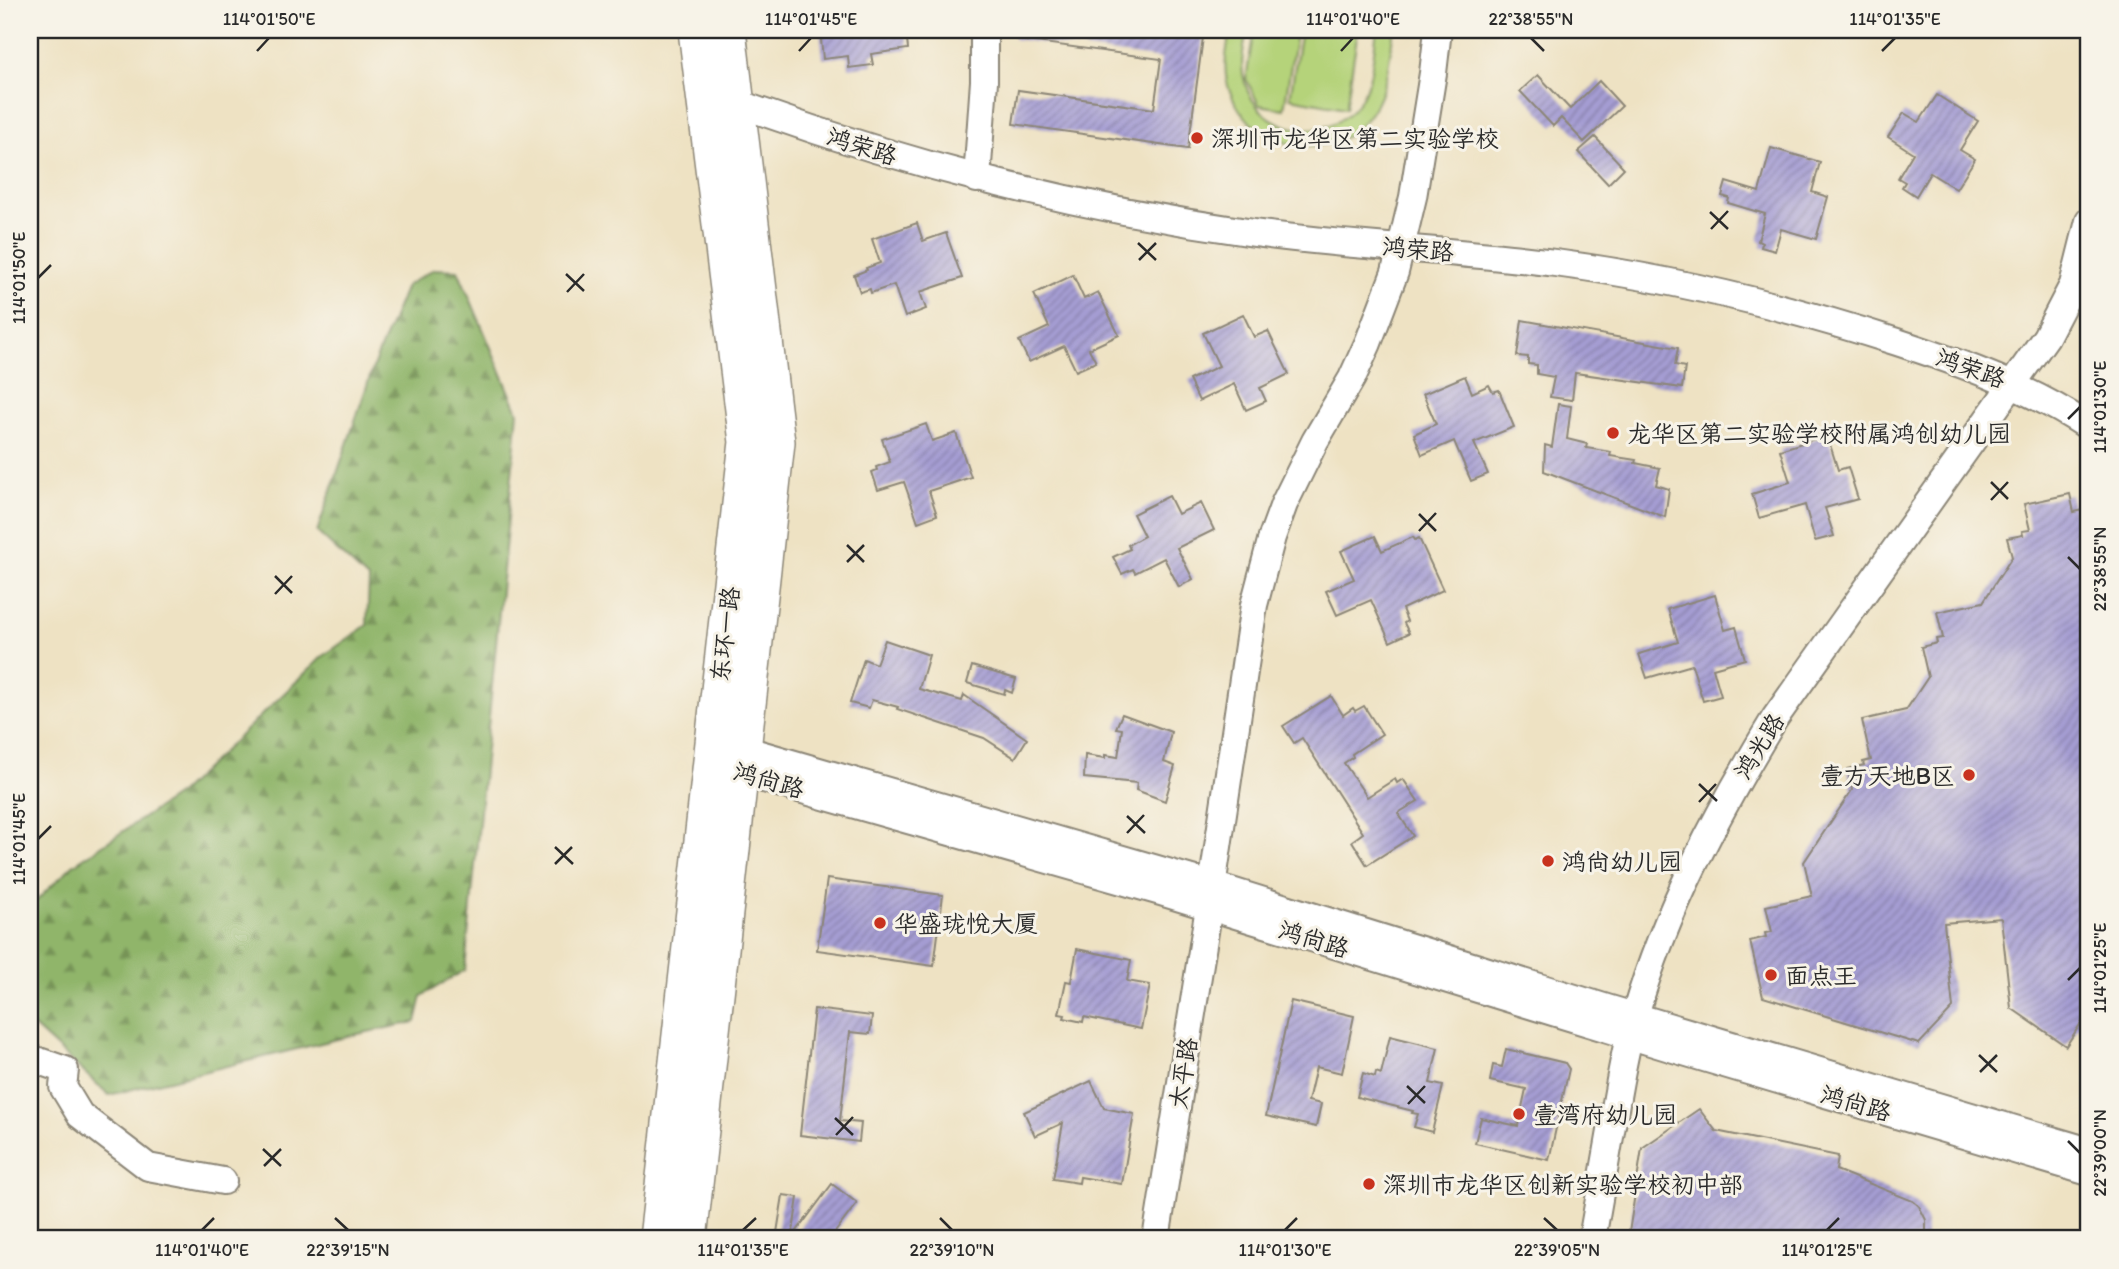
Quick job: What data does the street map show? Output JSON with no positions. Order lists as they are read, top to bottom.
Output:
{
  "streets": {
    "main road": ["东环一路"],
    "street": [
      "鸿荣路",
      "鸿光路",
      "鸿尚路",
      "太平路"
    ]
  },
  "crossings": [
    ["鸿荣路", "东环一路"],
    ["鸿荣路", "鸿光路"],
    ["鸿荣路", "太平路"],
    ["东环一路", "鸿尚路"],
    ["鸿光路", "鸿尚路"],
    ["鸿尚路", "太平路"]
  ],
  "places": [
    "深圳市龙华区第二实验学校",
    "龙华区第二实验学校附属鸿创幼儿园",
    "壹方天地B区",
    "鸿尚幼儿园",
    "华盛珑悦大厦",
    "面点王",
    "壹湾府幼儿园",
    "深圳市龙华区创新实验学校初中部"
  ],
  "coordinates": [
    "114°01'50\"E",
    "114°01'45\"E",
    "114°01'40\"E",
    "22°38'55\"N",
    "114°01'35\"E",
    "114°01'30\"E",
    "114°01'25\"E",
    "22°39'00\"N",
    "22°39'15\"N",
    "22°39'10\"N",
    "22°39'05\"N"
  ]
}
